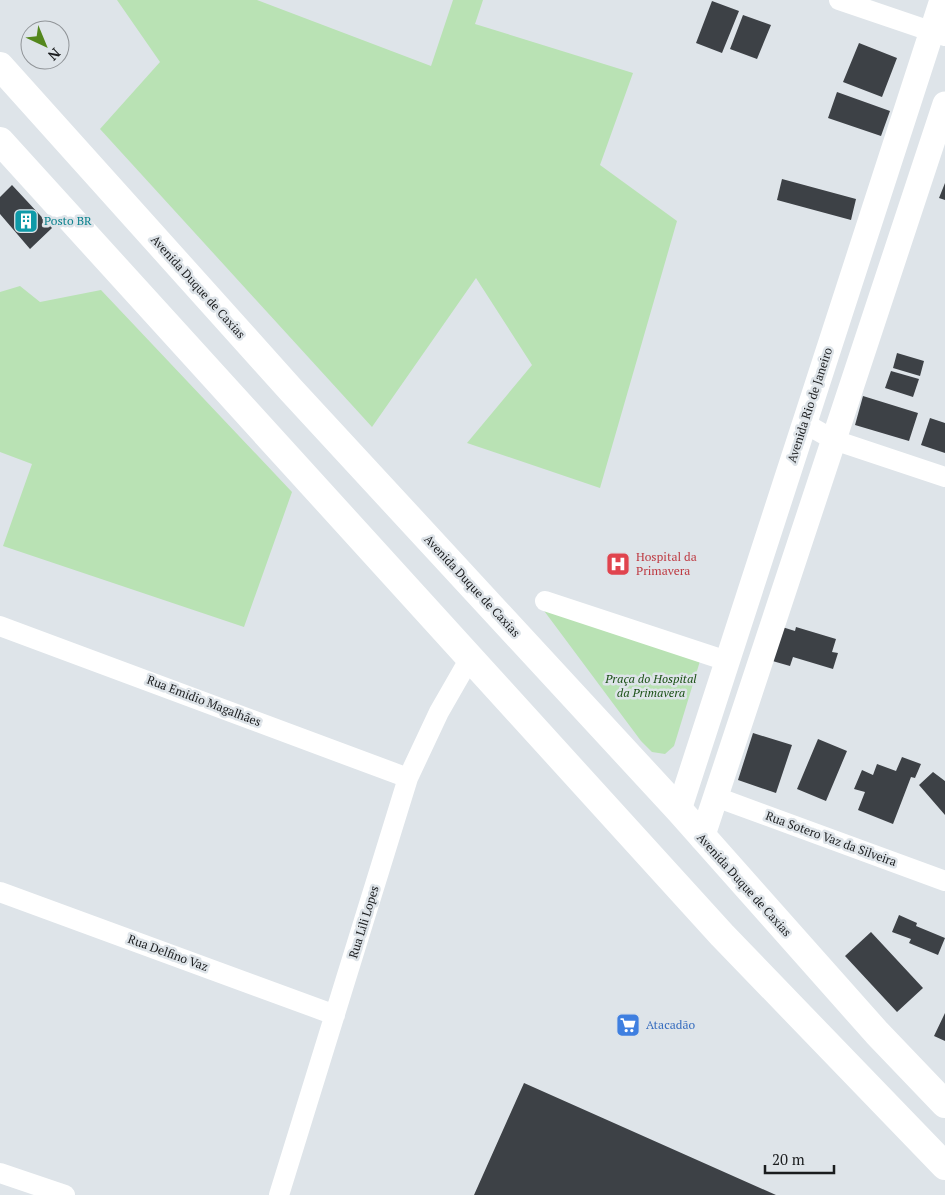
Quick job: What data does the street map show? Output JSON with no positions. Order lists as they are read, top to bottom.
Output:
{
  "streets": {
    "main road": ["Avenida Duque de Caxias"],
    "street": [
      "Avenida Rio de Janeiro",
      "Rua Emidio Magalhães",
      "Rua Sotero Vaz da Silveira",
      "Rua Lili Lopes",
      "Rua Delfino Vaz"
    ]
  },
  "crossings": [
    ["Avenida Duque de Caxias", "Avenida Rio de Janeiro"],
    ["Rua Emidio Magalhães", "Rua Lili Lopes"],
    ["Rua Lili Lopes", "Rua Delfino Vaz"]
  ],
  "parks": ["Praça do Hospital da Primavera"],
  "places": {
    "building": ["Posto BR"],
    "hospital": ["Hospital da Primavera"],
    "supermarket": ["Atacadão"]
  },
  "scale_bar": "20 m",
  "north": "bottom right"
}
